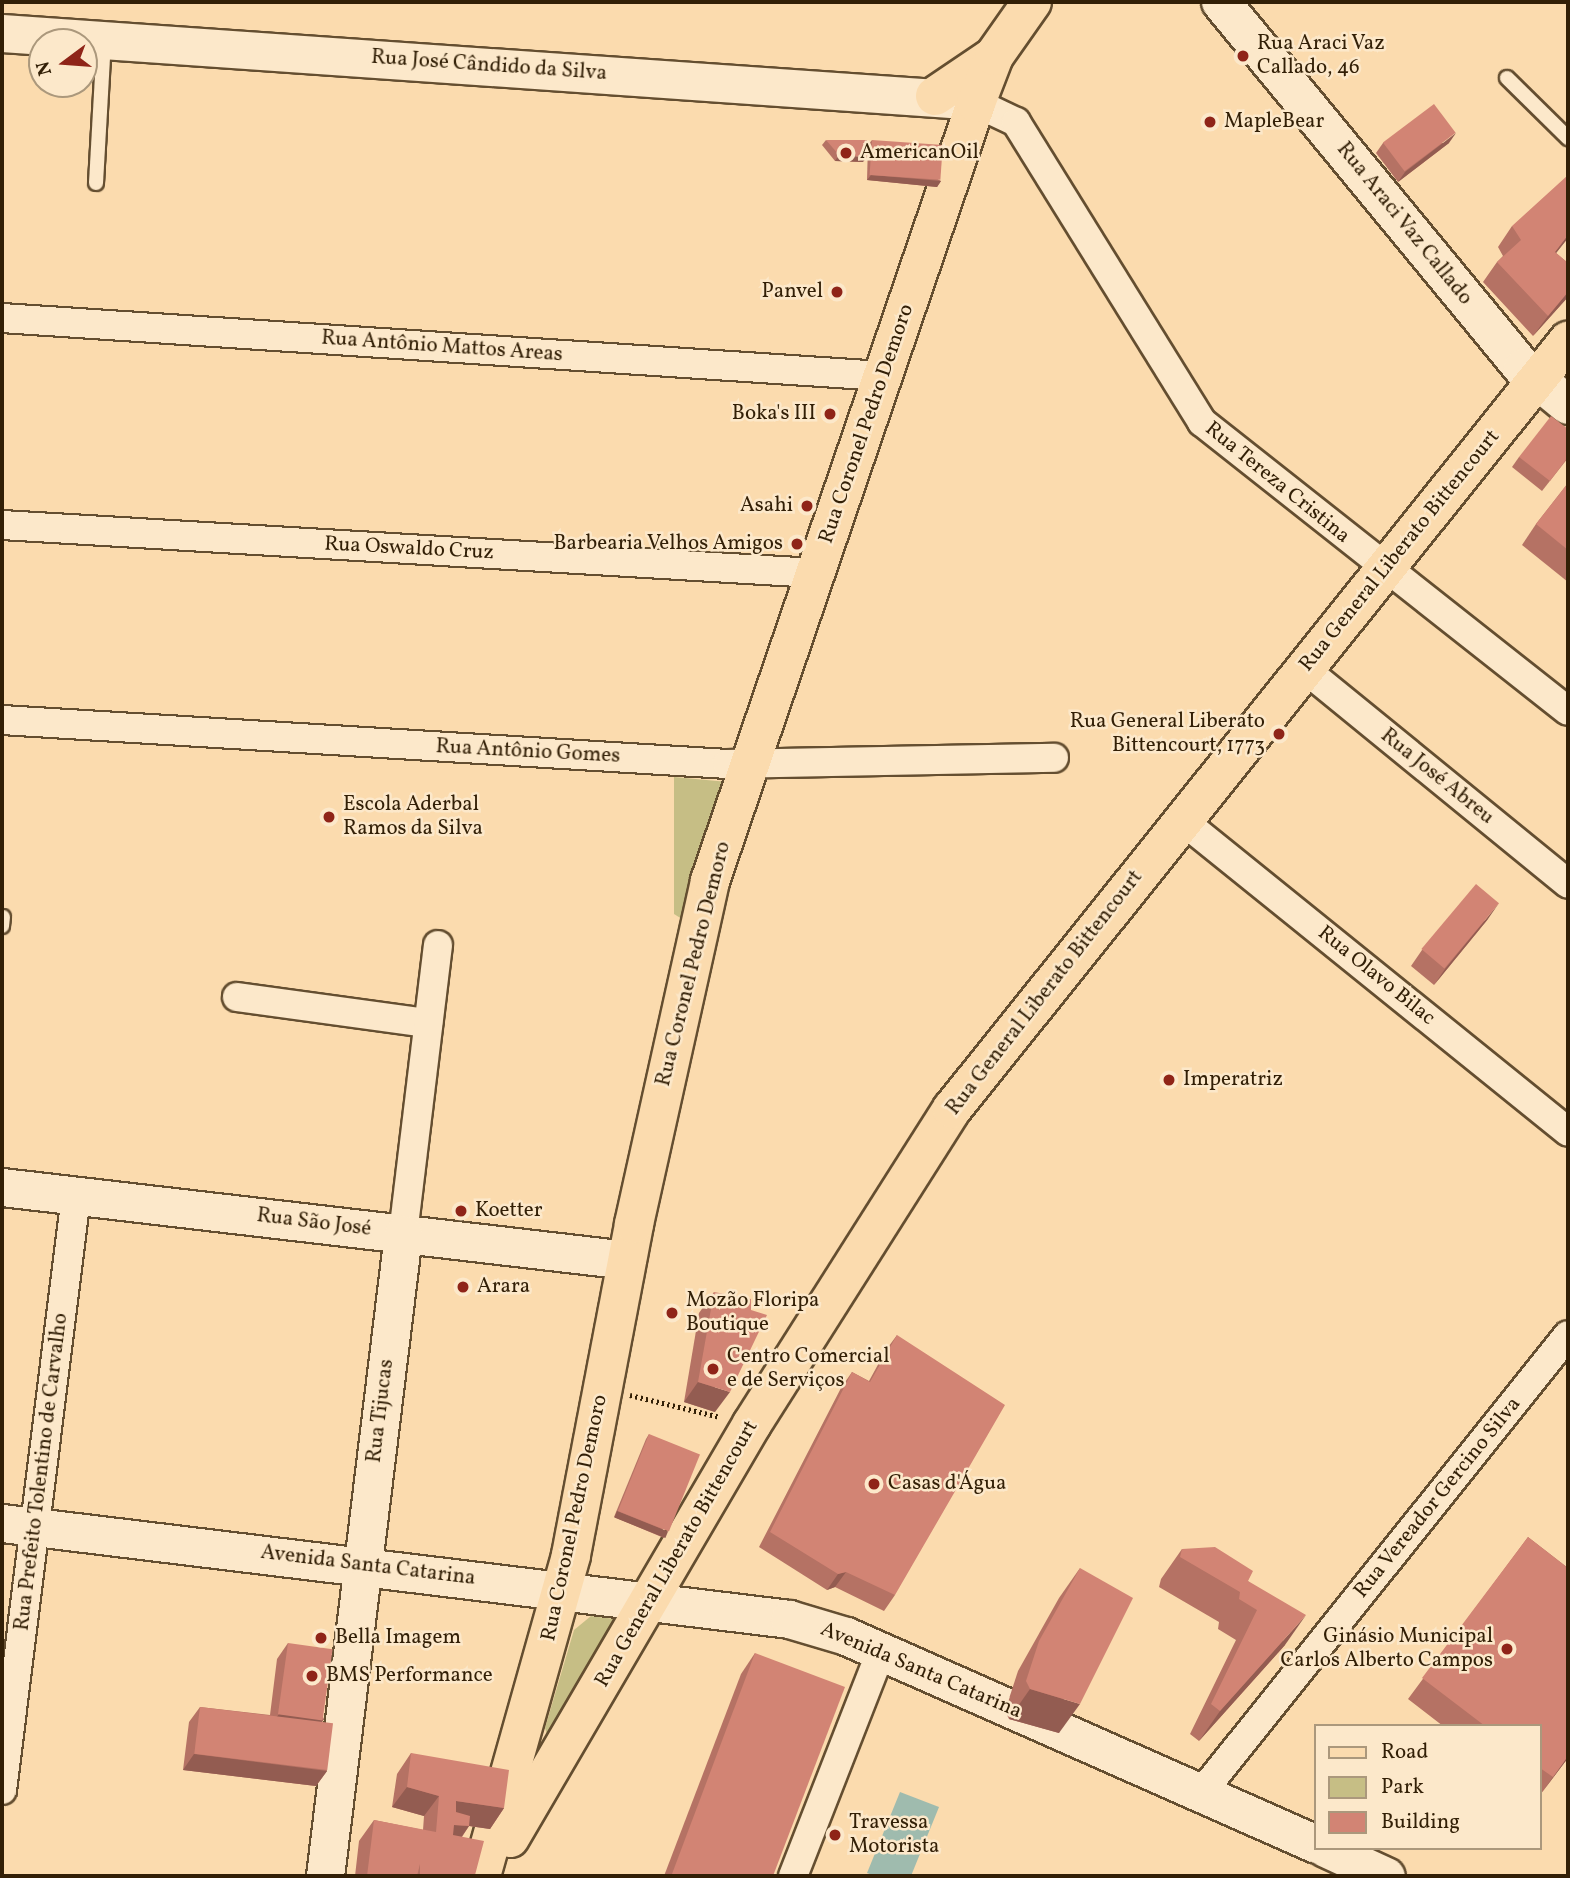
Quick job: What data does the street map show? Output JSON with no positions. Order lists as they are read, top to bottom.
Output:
{
  "streets": {
    "main road": ["Rua Araci Vaz Callado", "Rua Coronel Pedro Demoro", "Rua General Liberato Bittencourt"],
    "street": [
      "Rua José Cândido da Silva",
      "Rua Antônio Mattos Areas",
      "Rua Tereza Cristina",
      "Rua Oswaldo Cruz",
      "Rua Antônio Gomes",
      "Rua José Abreu",
      "Rua Olavo Bilac",
      "Rua São José",
      "Rua Tijucas",
      "Rua Prefeito Tolentino de Carvalho",
      "Rua Vereador Gercino Silva",
      "Avenida Santa Catarina"
    ]
  },
  "crossings": [
    ["Rua José Cândido da Silva", "Rua Coronel Pedro Demoro"],
    ["Rua José Cândido da Silva", "Rua Tereza Cristina"],
    ["Rua Araci Vaz Callado", "Rua General Liberato Bittencourt"],
    ["Rua Antônio Mattos Areas", "Rua Coronel Pedro Demoro"],
    ["Rua Coronel Pedro Demoro", "Rua Tereza Cristina"],
    ["Rua Coronel Pedro Demoro", "Rua Oswaldo Cruz"],
    ["Rua Coronel Pedro Demoro", "Rua Antônio Gomes"],
    ["Rua Coronel Pedro Demoro", "Rua São José"],
    ["Rua Coronel Pedro Demoro", "Avenida Santa Catarina"],
    ["Rua Tereza Cristina", "Rua General Liberato Bittencourt"],
    ["Rua General Liberato Bittencourt", "Rua José Abreu"],
    ["Rua General Liberato Bittencourt", "Rua Olavo Bilac"],
    ["Rua General Liberato Bittencourt", "Avenida Santa Catarina"],
    ["Rua São José", "Rua Tijucas"],
    ["Rua São José", "Rua Prefeito Tolentino de Carvalho"],
    ["Rua Tijucas", "Avenida Santa Catarina"],
    ["Rua Prefeito Tolentino de Carvalho", "Avenida Santa Catarina"],
    ["Rua Vereador Gercino Silva", "Avenida Santa Catarina"]
  ],
  "places": [
    "Rua Araci Vaz Callado, 46",
    "MapleBear",
    "AmericanOil",
    "Panvel",
    "Boka's III",
    "Asahi",
    "Barbearia Velhos Amigos",
    "Rua General Liberato Bittencourt, 1773",
    "Escola Aderbal Ramos da Silva",
    "Imperatriz",
    "Koetter",
    "Arara",
    "Mozão Floripa Boutique",
    "Centro Comercial e de Serviços",
    "Casas d'Água",
    "Bella Imagem",
    "Ginásio Municipal Carlos Alberto Campos",
    "BMS Performance",
    "Travessa Motorista"
  ],
  "legend": ["Road", "Park", "Building"],
  "north": "left"
}
